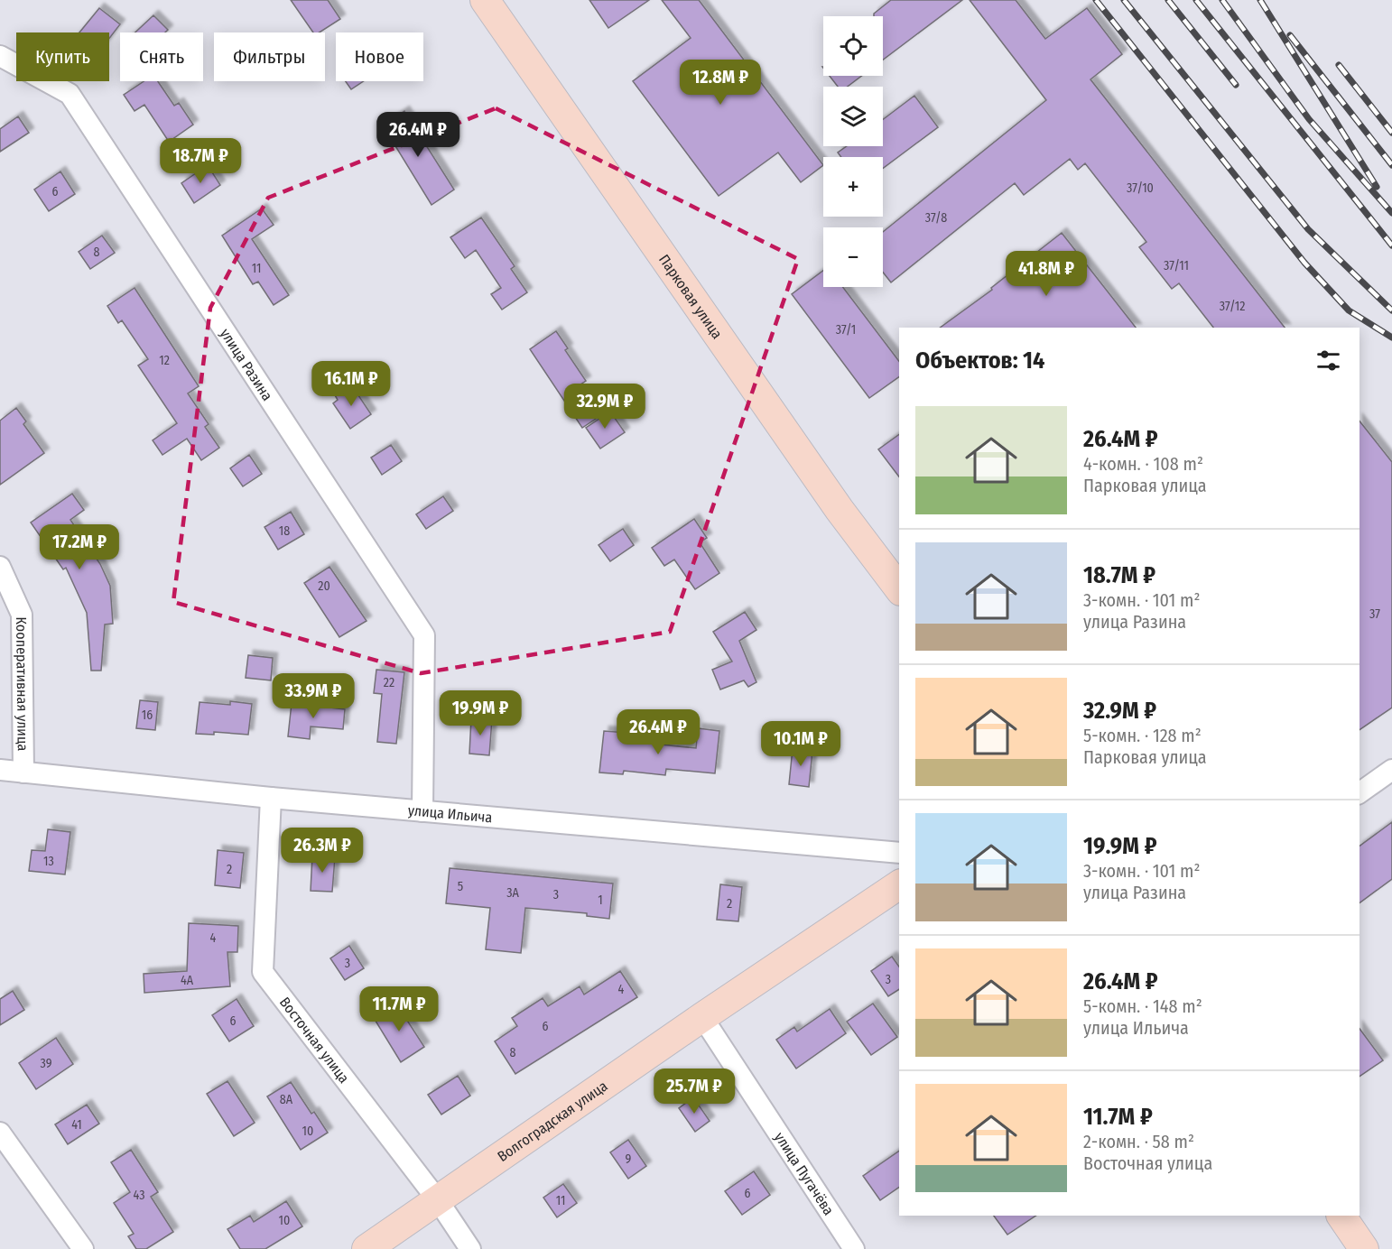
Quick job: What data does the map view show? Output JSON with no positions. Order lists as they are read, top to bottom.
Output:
{
  "streets": {
    "main road": ["Парковая улица", "Волгоградская улица"],
    "street": [
      "улица Разина",
      "Кооперативная улица",
      "улица Ильича",
      "Восточная улица",
      "улица Пугачёва"
    ]
  },
  "crossings": [
    ["улица Разина", "улица Ильича"],
    ["Кооперативная улица", "улица Ильича"],
    ["улица Ильича", "Восточная улица"],
    ["Восточная улица", "Волгоградская улица"],
    ["Волгоградская улица", "улица Пугачёва"]
  ],
  "house_numbers": [
    "37/10",
    "6",
    "37/8",
    "8",
    "37/11",
    "11",
    "37/12",
    "37/1",
    "12",
    "18",
    "20",
    "37",
    "22",
    "16",
    "13",
    "2",
    "5",
    "3А",
    "3",
    "1",
    "2",
    "4",
    "3",
    "3",
    "4А",
    "4",
    "6",
    "6",
    "8",
    "39",
    "8А",
    "41",
    "10",
    "9",
    "6",
    "43",
    "11",
    "10"
  ],
  "page": {
    "map_buttons": ["+", "−"],
    "chip": [
      "Купить",
      "Снять",
      "Фильтры",
      "Новое"
    ],
    "price": [
      "12.8M ₽",
      "26.4M ₽",
      "18.7M ₽",
      "41.8M ₽",
      "16.1M ₽",
      "32.9M ₽",
      "17.2M ₽",
      "33.9M ₽",
      "19.9M ₽",
      "26.4M ₽",
      "10.1M ₽",
      "26.3M ₽",
      "11.7M ₽",
      "25.7M ₽"
    ],
    "heading": "Объектов: 14",
    "list": [
      {
        "name": "26.4M ₽",
        "note": "4-комн. · 108 m² · Парковая улица"
      },
      {
        "name": "18.7M ₽",
        "note": "3-комн. · 101 m² · улица Разина"
      },
      {
        "name": "32.9M ₽",
        "note": "5-комн. · 128 m² · Парковая улица"
      },
      {
        "name": "19.9M ₽",
        "note": "3-комн. · 101 m² · улица Разина"
      },
      {
        "name": "26.4M ₽",
        "note": "5-комн. · 148 m² · улица Ильича"
      },
      {
        "name": "11.7M ₽",
        "note": "2-комн. · 58 m² · Восточная улица"
      }
    ]
  }
}
